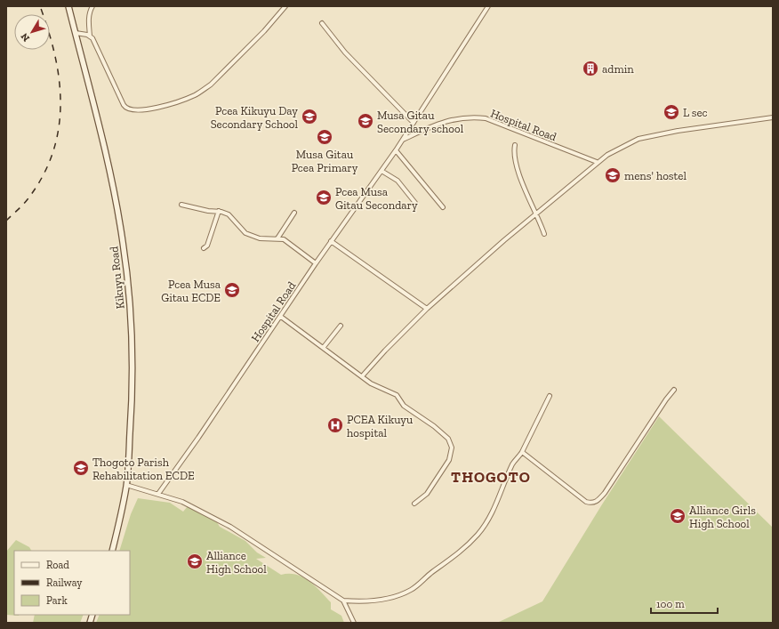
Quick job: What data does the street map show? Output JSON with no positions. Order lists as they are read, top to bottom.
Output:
{
  "streets": {
    "main road": ["Kikuyu Road"],
    "street": ["Hospital Road"]
  },
  "districts": ["THOGOTO"],
  "places": {
    "building": ["admin"],
    "school or university": [
      "L sec",
      "Pcea Kikuyu Day Secondary School",
      "Musa Gitau Secondary school",
      "Musa Gitau Pcea Primary",
      "mens' hostel",
      "Pcea Musa Gitau Secondary",
      "Pcea Musa Gitau ECDE",
      "Thogoto Parish Rehabilitation ECDE",
      "Alliance Girls High School",
      "Alliance High School"
    ],
    "hospital": ["PCEA Kikuyu hospital"]
  },
  "legend": ["Road", "Railway", "Park"],
  "scale_bar": "100 m",
  "north": "bottom left"
}
